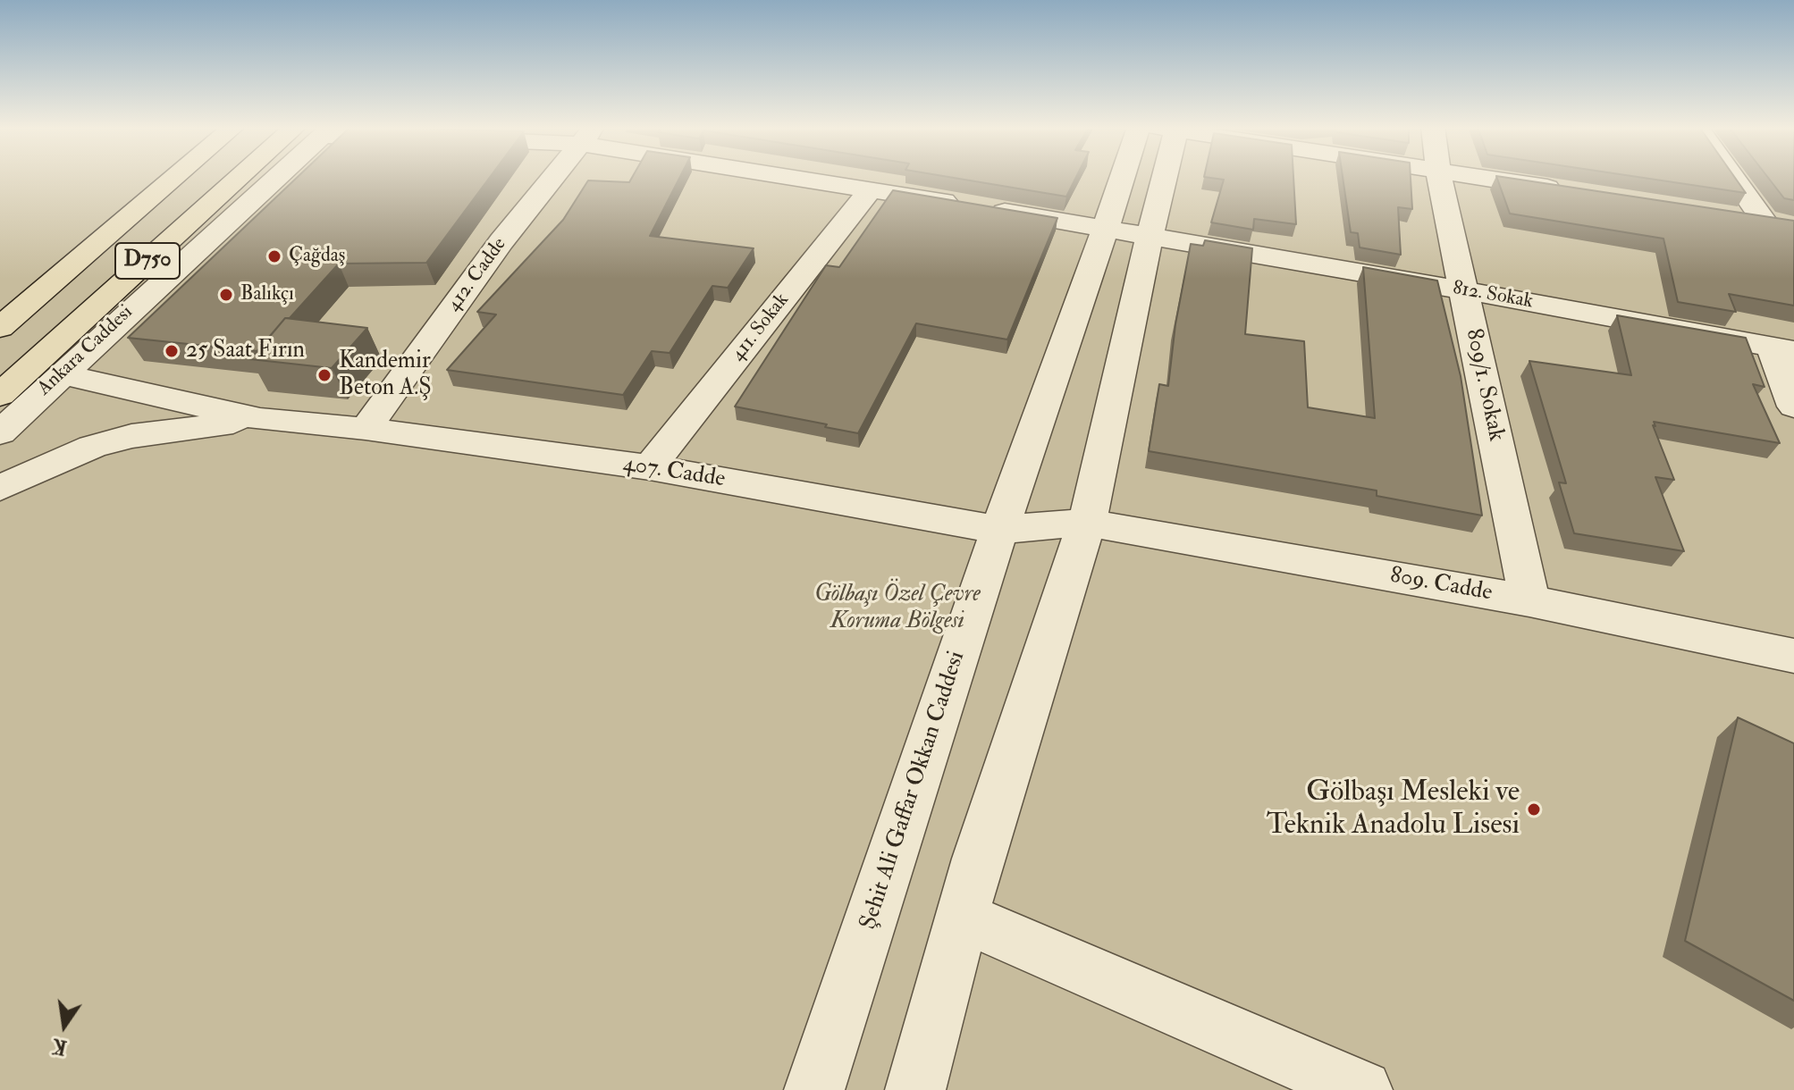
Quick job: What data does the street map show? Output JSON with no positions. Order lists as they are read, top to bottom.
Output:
{
  "streets": {
    "highway": ["D750"],
    "street": [
      "412. Cadde",
      "812. Sokak",
      "411. Sokak",
      "Ankara Caddesi",
      "809/1. Sokak",
      "407. Cadde",
      "809. Cadde",
      "Şehit Ali Gaffar Okkan Caddesi"
    ]
  },
  "crossings": [
    ["412. Cadde", "407. Cadde"],
    ["812. Sokak", "411. Sokak"],
    ["812. Sokak", "809/1. Sokak"],
    ["812. Sokak", "Şehit Ali Gaffar Okkan Caddesi"],
    ["411. Sokak", "407. Cadde"],
    ["809/1. Sokak", "809. Cadde"],
    ["407. Cadde", "809. Cadde"],
    ["407. Cadde", "Şehit Ali Gaffar Okkan Caddesi"]
  ],
  "parks": ["Gölbaşı Özel Çevre Koruma Bölgesi"],
  "places": [
    "Çağdaş",
    "Balıkçı",
    "25 Saat Fırın",
    "Kandemir Beton A.Ş",
    "Gölbaşı Mesleki ve Teknik Anadolu Lisesi"
  ],
  "north": "bottom"
}
